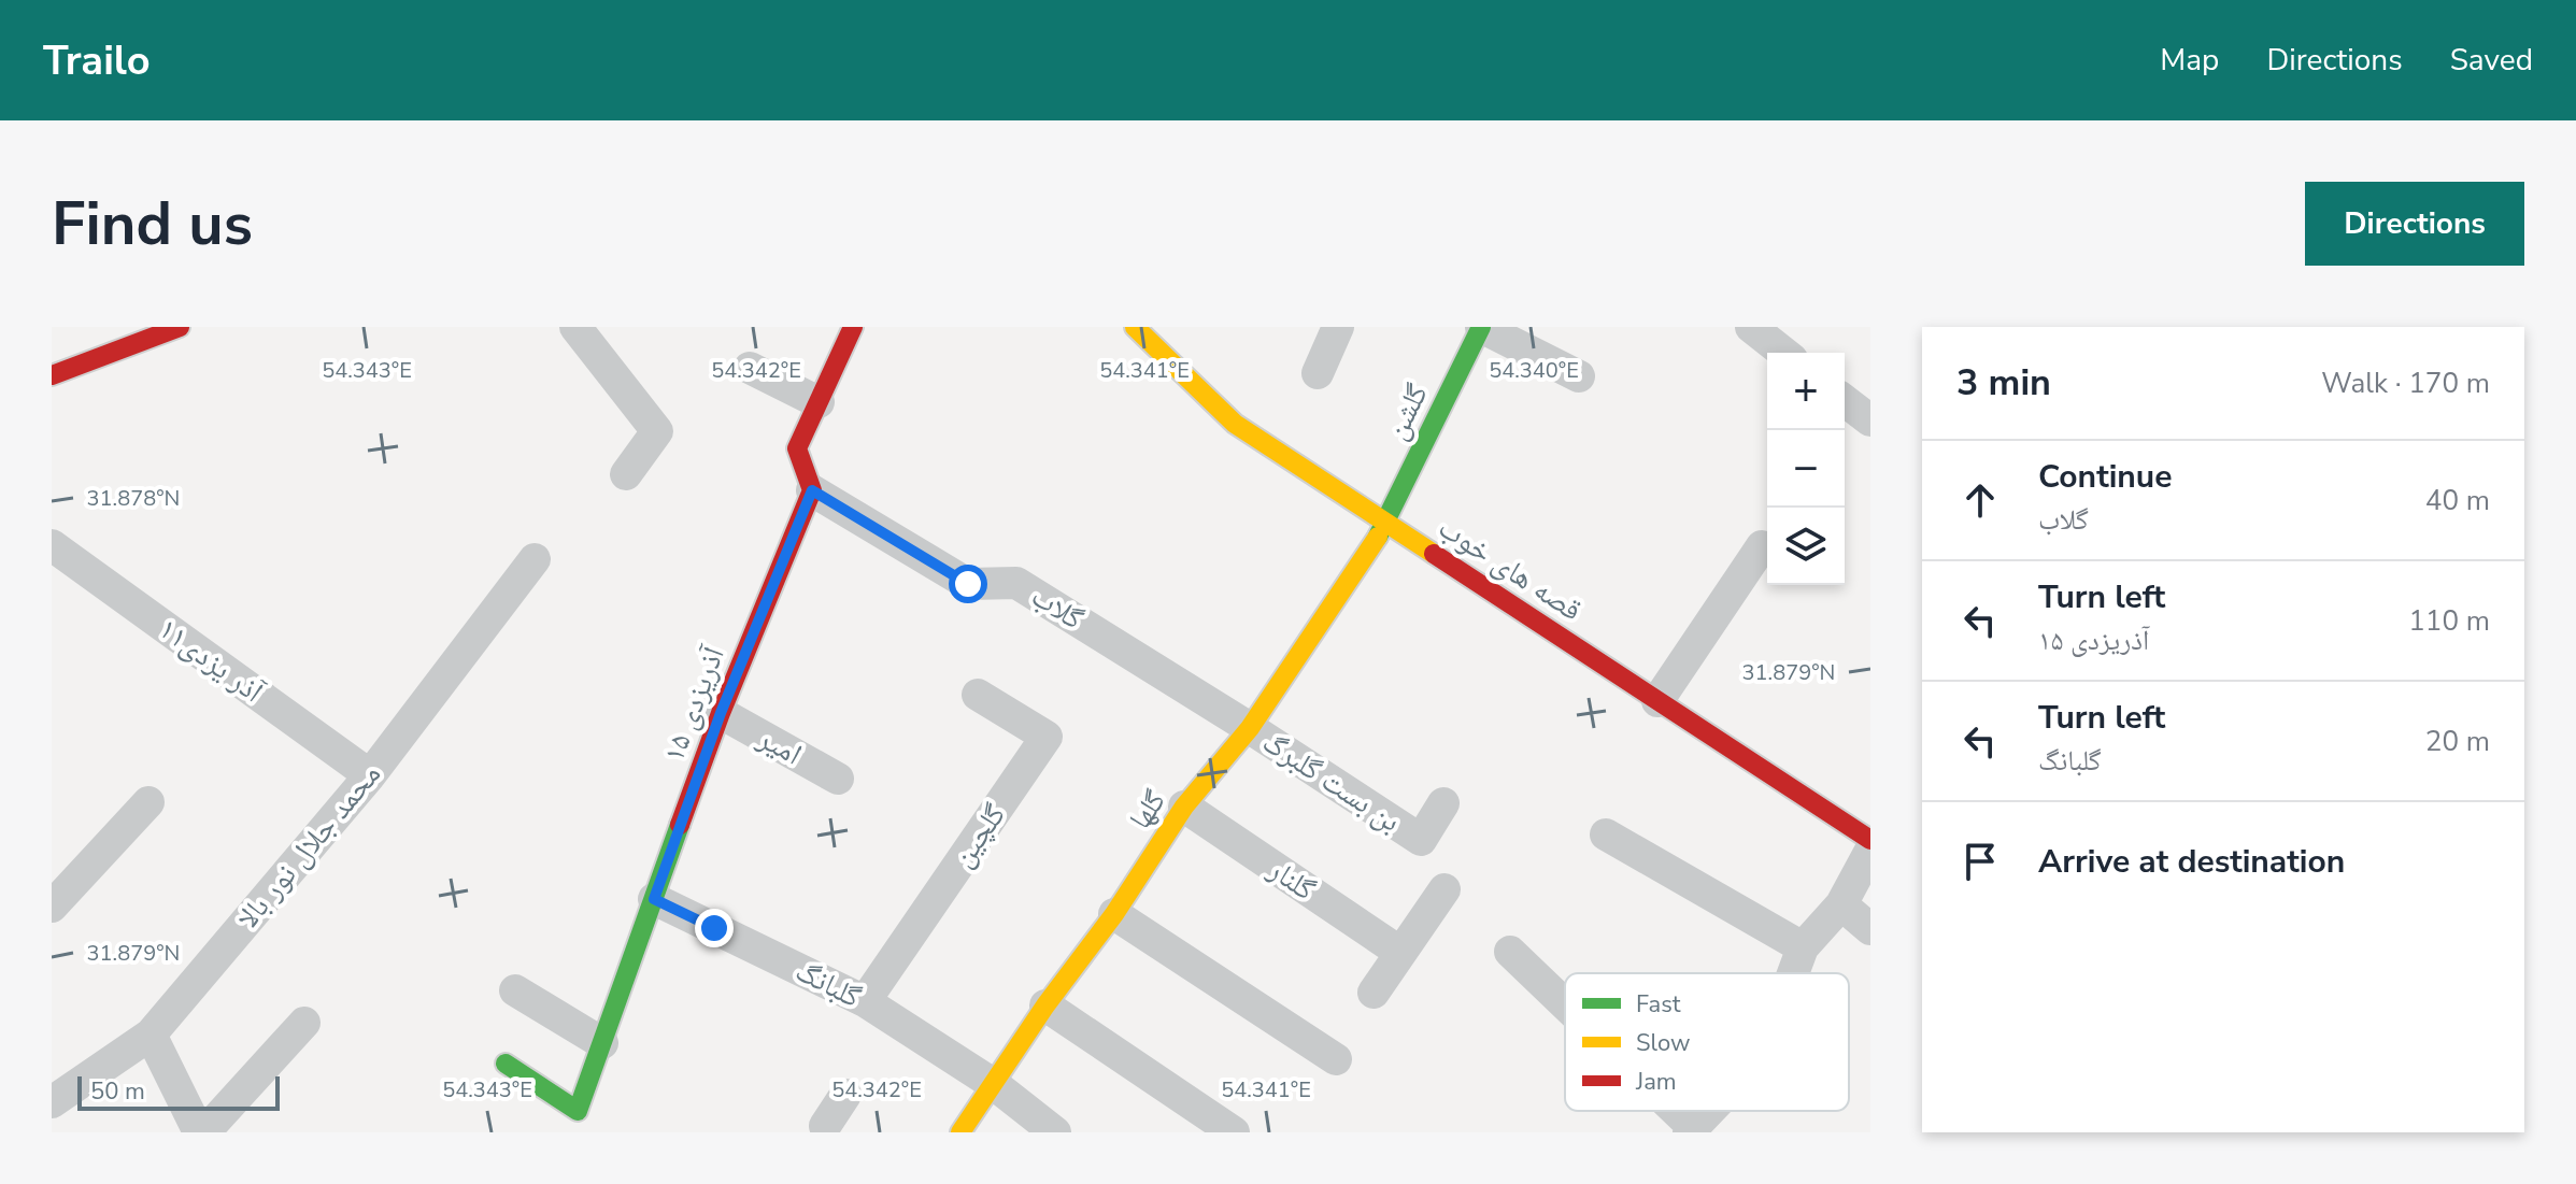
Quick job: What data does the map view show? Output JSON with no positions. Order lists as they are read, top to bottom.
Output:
{
  "streets": {
    "street": [
      "گلشن",
      "قصه های خوب",
      "گلاب",
      "آذر یزدی۱۱",
      "۱۵ آذریزدی",
      "امیر",
      "بن بست گلبرگ",
      "گلها",
      "گلچین",
      "محمد جلال نور بالا",
      "گلنار",
      "گلبانگ"
    ]
  },
  "crossings": [
    ["گلشن", "قصه های خوب"],
    ["گلشن", "گلها"],
    ["قصه های خوب", "گلها"],
    ["گلاب", "۱۵ آذریزدی"],
    ["گلاب", "بن بست گلبرگ"],
    ["گلاب", "گلها"],
    ["آذر یزدی۱۱", "محمد جلال نور بالا"],
    ["۱۵ آذریزدی", "امیر"],
    ["۱۵ آذریزدی", "گلبانگ"],
    ["بن بست گلبرگ", "گلها"],
    ["گلها", "گلنار"],
    ["گلها", "گلبانگ"],
    ["گلچین", "گلبانگ"]
  ],
  "legend": ["Fast", "Slow", "Jam"],
  "scale_bar": "50 m",
  "page": {
    "header": "Trailo",
    "nav": ["Map", "Directions", "Saved"],
    "buttons": "Directions",
    "title": "Find us",
    "heading": ["3 min", "Walk · 170 m"],
    "map_buttons": ["+", "−"],
    "list": [
      ["Continue", "گلاب", "40 m"],
      ["Turn left", "۱۵ آذریزدی", "110 m"],
      ["Turn left", "گلبانگ", "20 m"],
      "Arrive at destination"
    ],
    "scale": "50 m"
  },
  "coordinates": [
    "54.343°E",
    "54.342°E",
    "54.341°E",
    "54.340°E",
    "31.878°N",
    "31.879°N"
  ]
}
